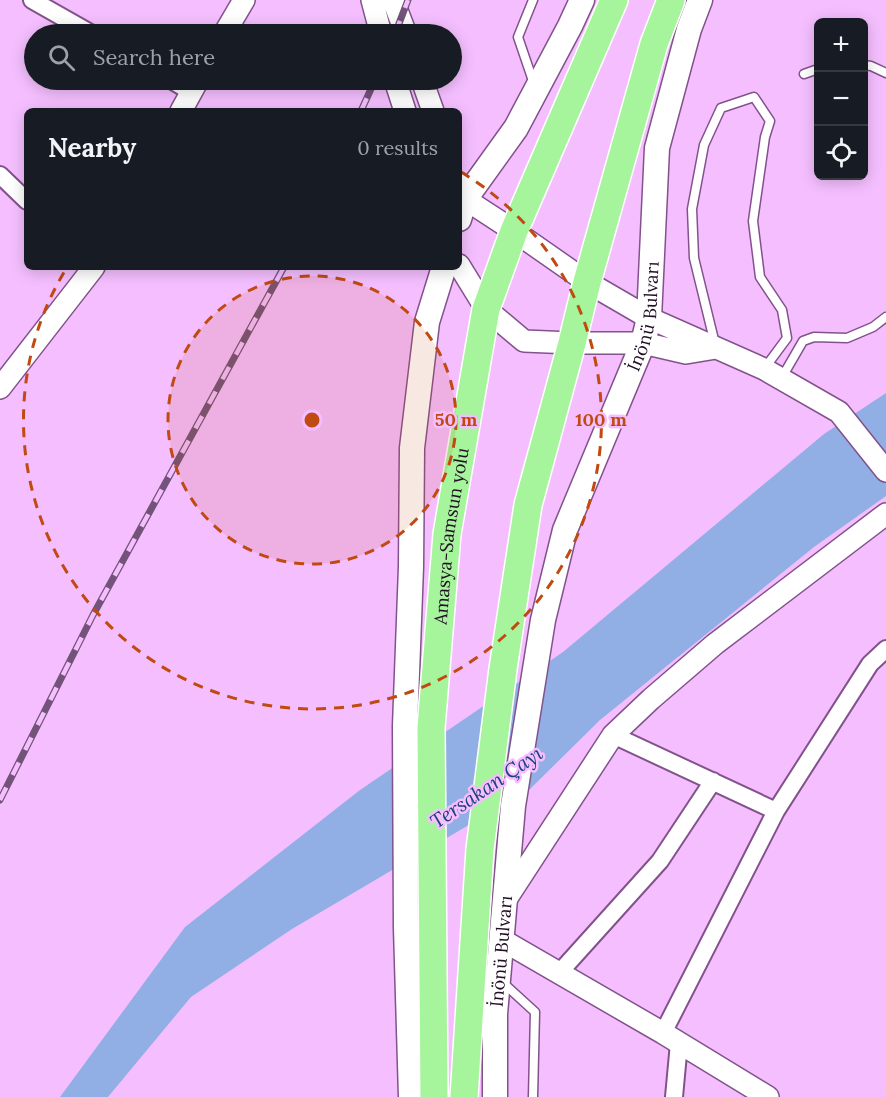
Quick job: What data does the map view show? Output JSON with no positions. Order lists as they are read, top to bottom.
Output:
{
  "streets": {
    "highway": ["Amasya-Samsun yolu"],
    "main road": ["İnönü Bulvarı"]
  },
  "water": ["Tersakan Çayı"],
  "page": {
    "map_buttons": ["+", "−"],
    "search": "Search here",
    "heading": ["Nearby", "0 results"]
  },
  "rings": ["50 m", "100 m"]
}
